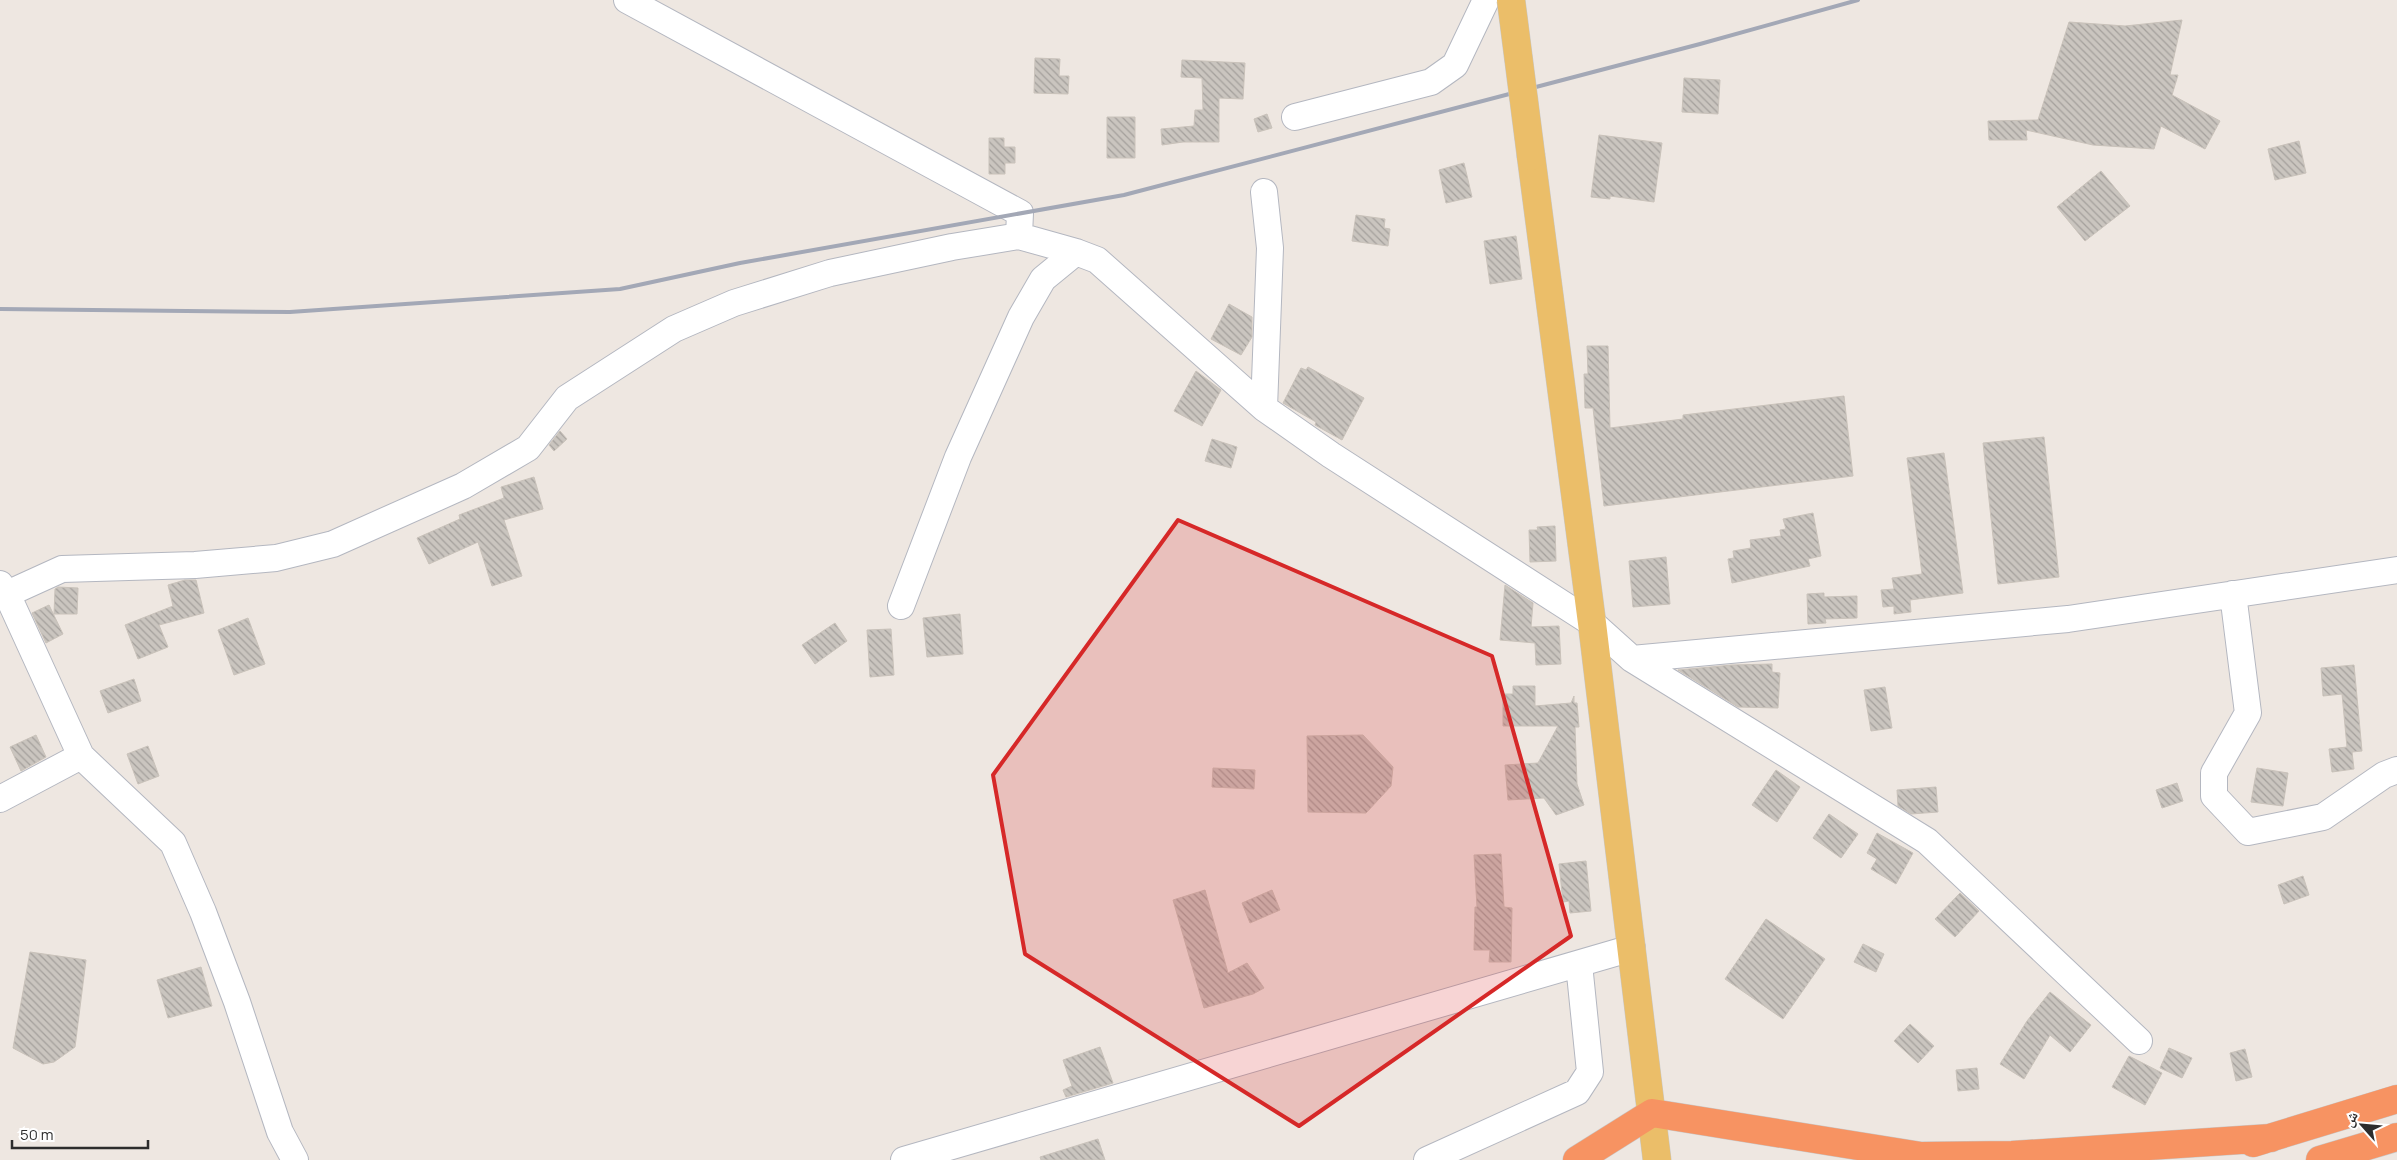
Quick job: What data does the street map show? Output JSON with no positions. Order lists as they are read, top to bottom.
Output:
{
  "scale_bar": "50 m",
  "north": "top left"
}
